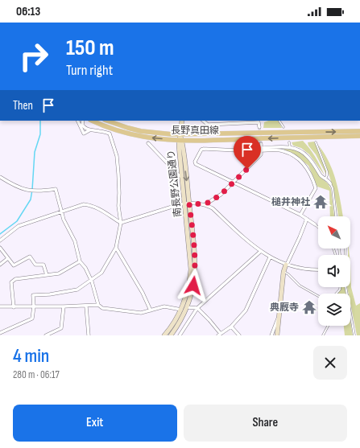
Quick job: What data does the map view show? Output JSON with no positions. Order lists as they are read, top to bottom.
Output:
{
  "streets": {
    "main road": ["長野真田線"],
    "street": ["南長野公園通り"]
  },
  "crossings": [
    ["長野真田線", "南長野公園通り"]
  ],
  "places": {
    "temple": ["槌井神社", "典厩寺"]
  },
  "north": "top left",
  "page": {
    "status": "06:13",
    "turn": ["150 m", "Turn right"],
    "then": "Then",
    "heading": ["4 min", "280 m · 06:17"],
    "buttons": ["Exit", "Share"]
  }
}
